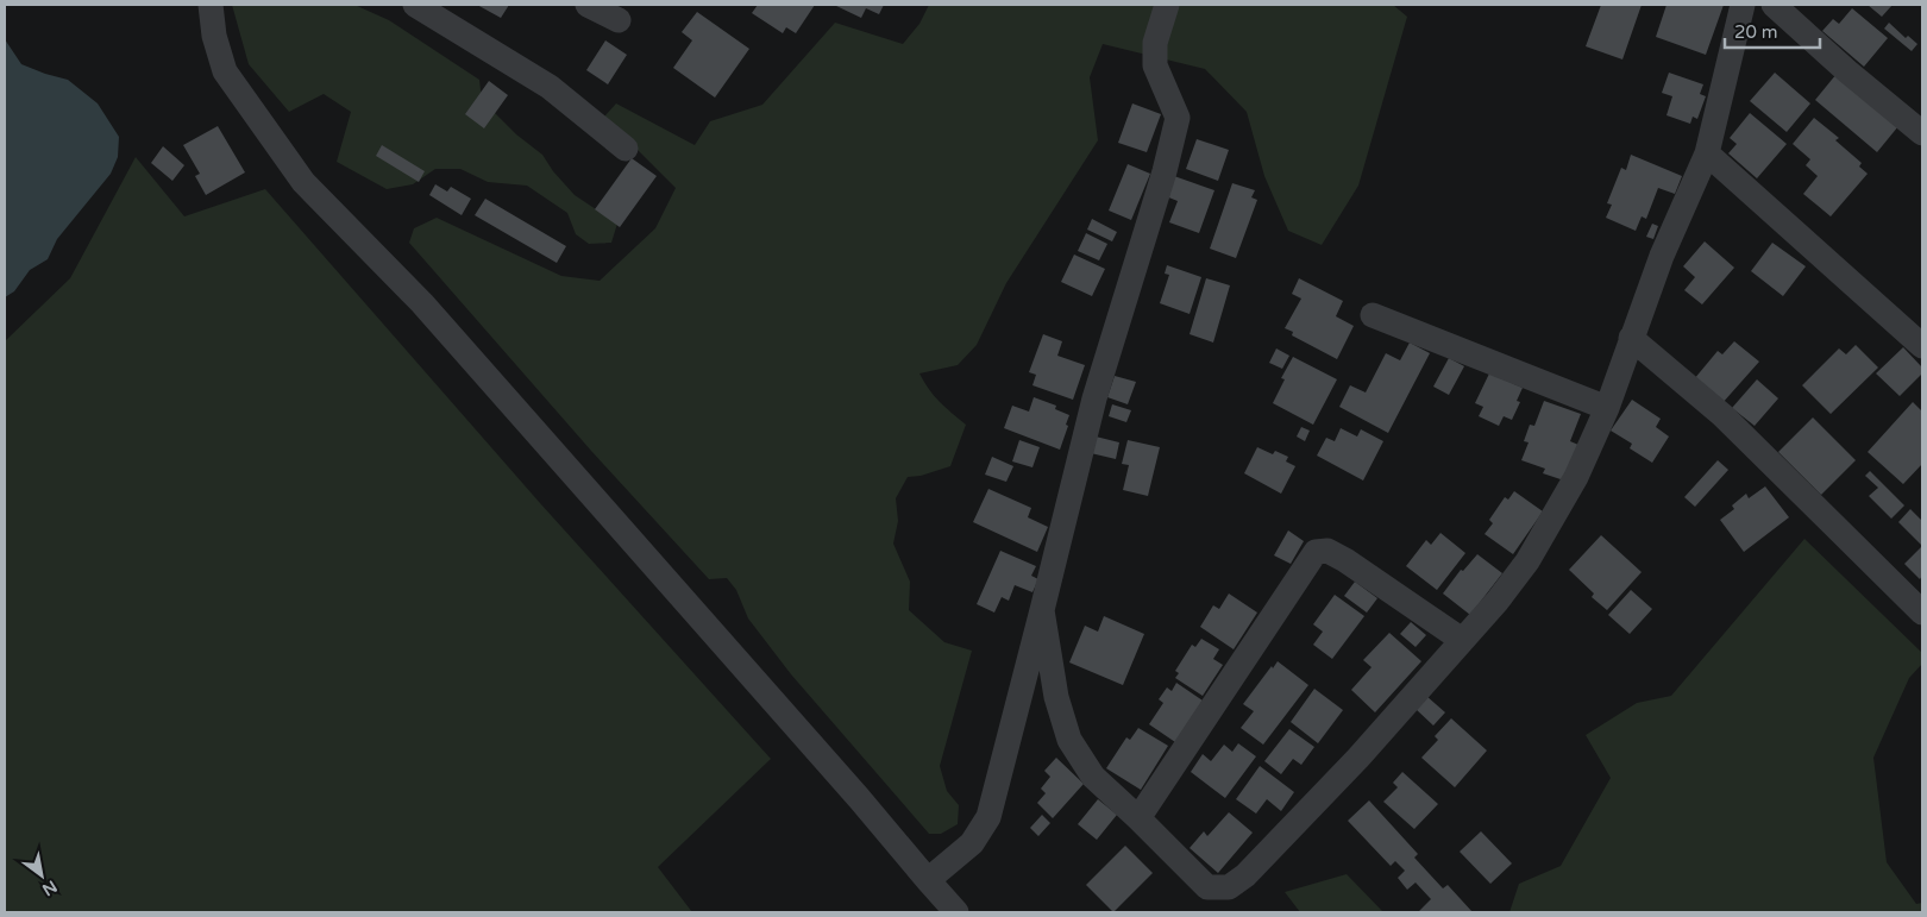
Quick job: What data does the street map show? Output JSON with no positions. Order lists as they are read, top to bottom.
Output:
{
  "scale_bar": "20 m",
  "north": "bottom right"
}
